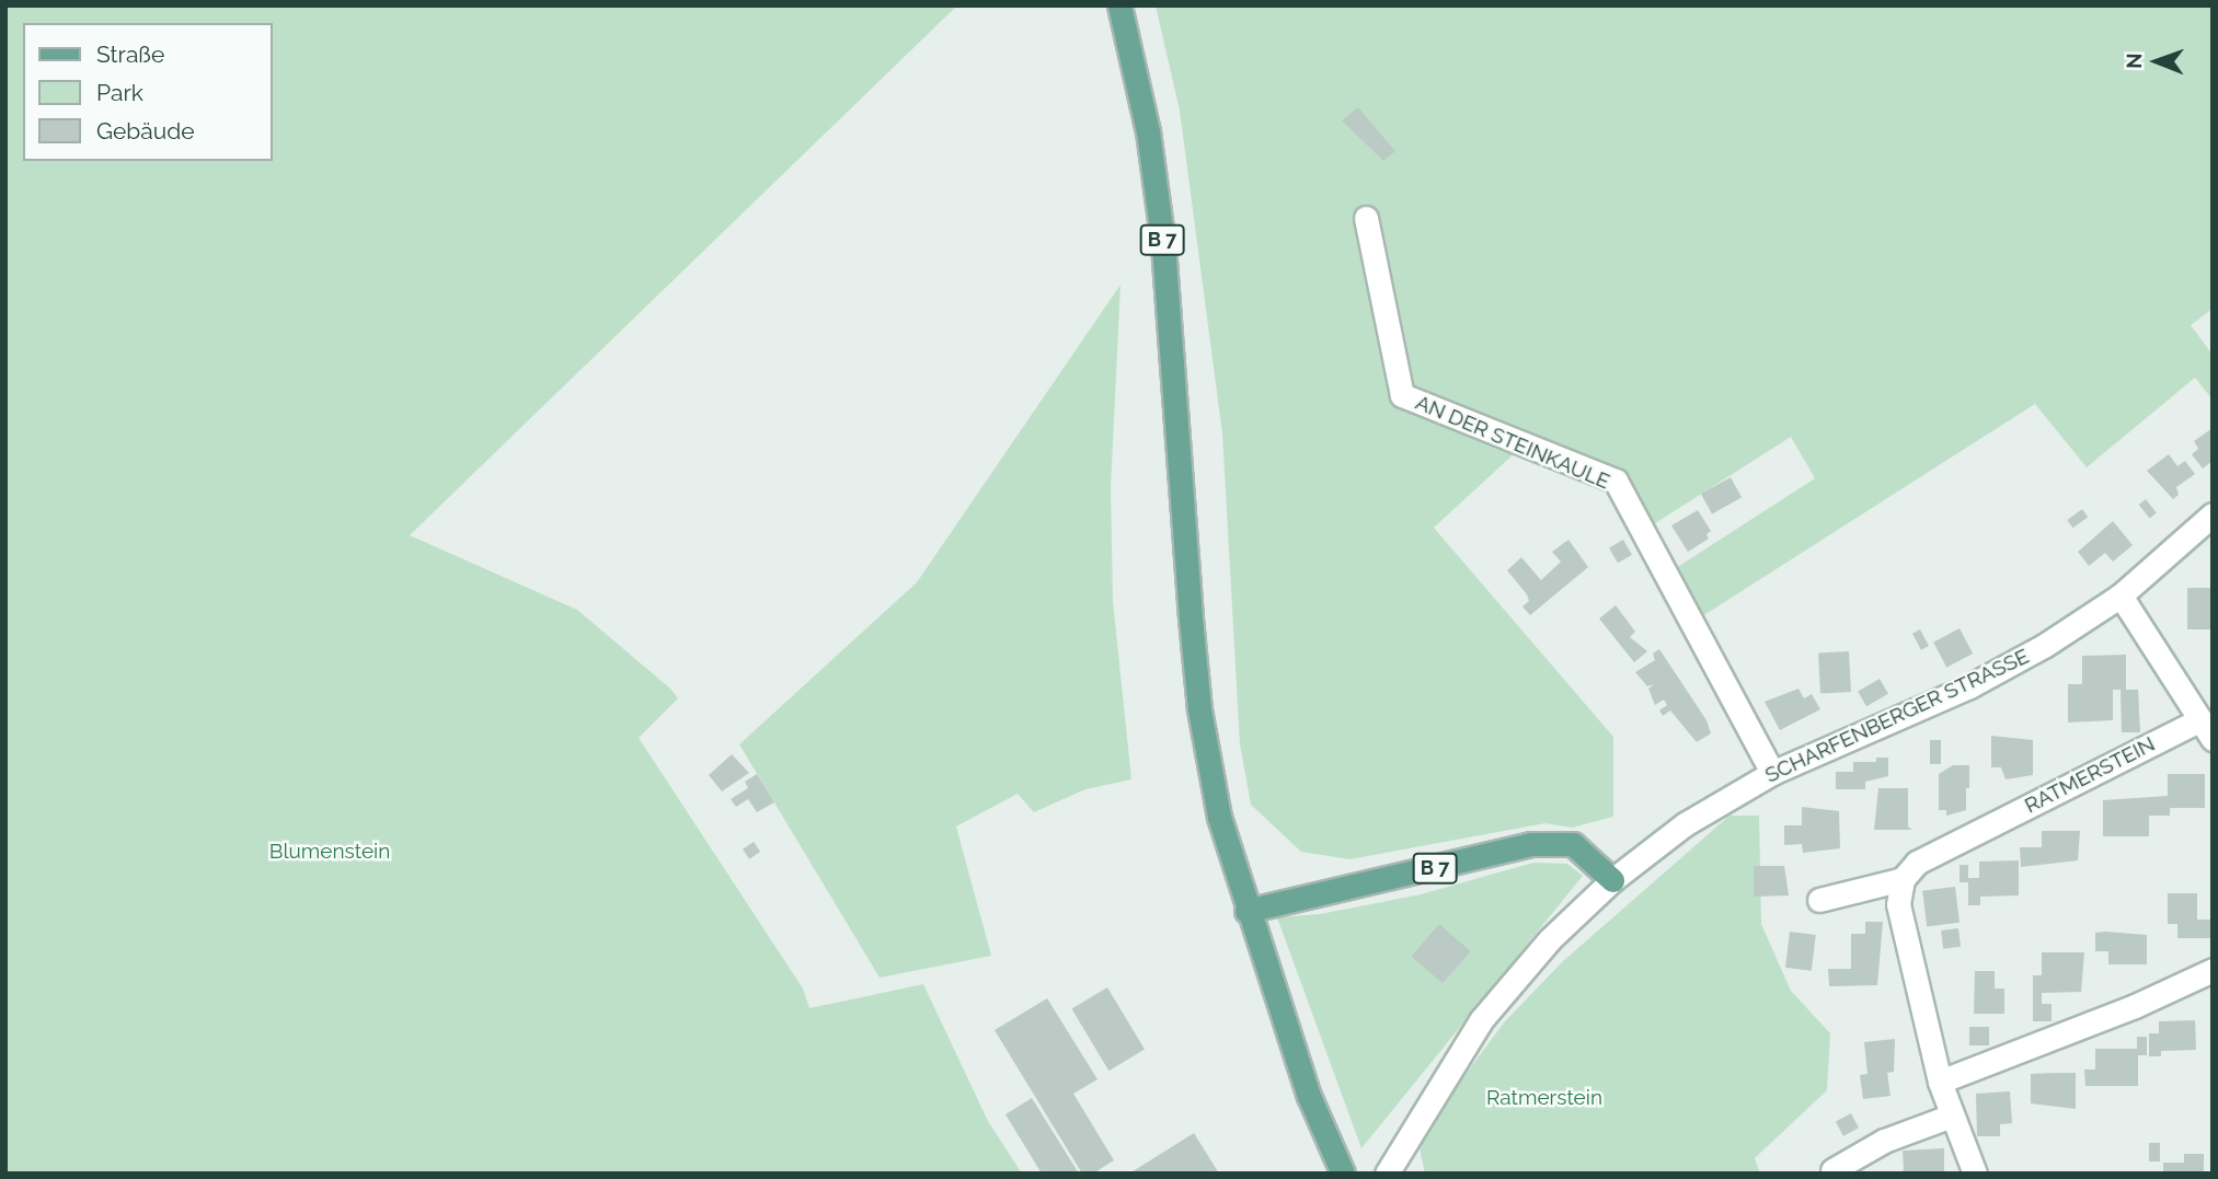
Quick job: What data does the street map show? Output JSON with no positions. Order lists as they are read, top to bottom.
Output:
{
  "streets": {
    "main road": ["B 7"],
    "street": ["AN DER STEINKAULE", "SCHARFENBERGER STRASSE", "RATMERSTEIN"]
  },
  "crossings": [
    ["B 7", "SCHARFENBERGER STRASSE"],
    ["AN DER STEINKAULE", "SCHARFENBERGER STRASSE"]
  ],
  "parks": ["Blumenstein", "Ratmerstein"],
  "legend": ["Straße", "Park", "Gebäude"],
  "north": "left"
}
